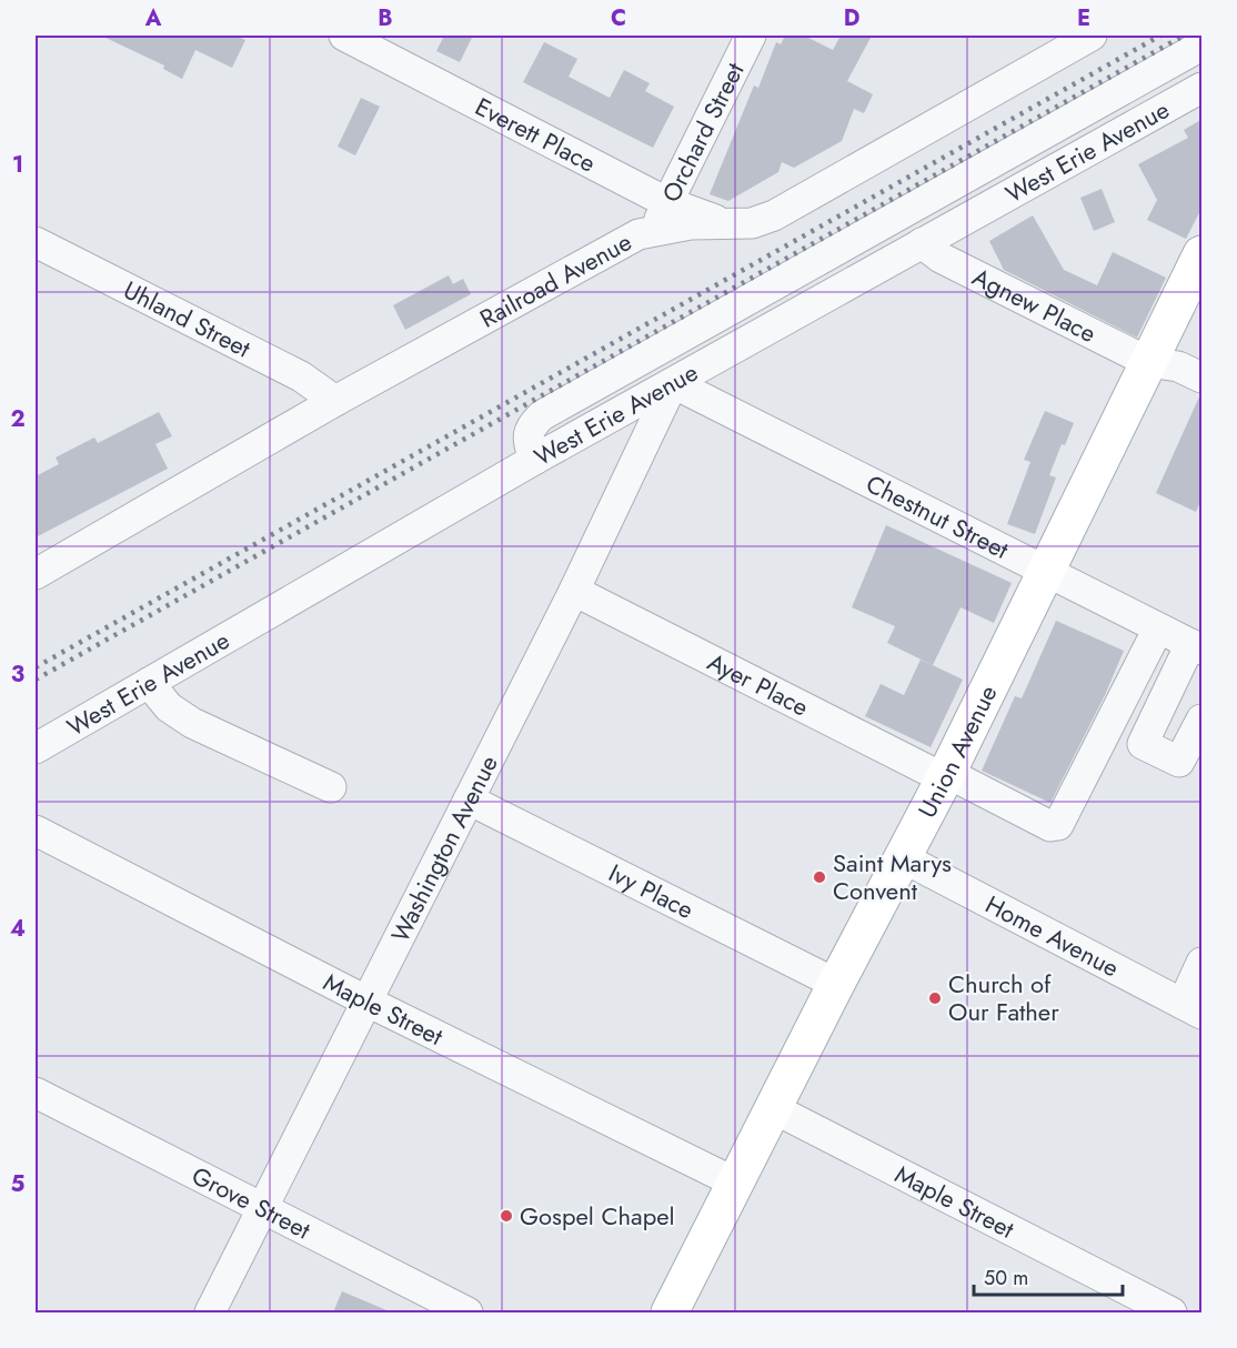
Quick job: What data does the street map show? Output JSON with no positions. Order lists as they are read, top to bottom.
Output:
{
  "streets": {
    "main road": ["Union Avenue"],
    "street": [
      "Orchard Street",
      "Everett Place",
      "West Erie Avenue",
      "Railroad Avenue",
      "Agnew Place",
      "Uhland Street",
      "Chestnut Street",
      "Ayer Place",
      "Washington Avenue",
      "Ivy Place",
      "Home Avenue",
      "Maple Street",
      "Grove Street"
    ]
  },
  "crossings": [
    ["Orchard Street", "Everett Place"],
    ["Orchard Street", "Railroad Avenue"],
    ["Everett Place", "Railroad Avenue"],
    ["West Erie Avenue", "Agnew Place"],
    ["West Erie Avenue", "Chestnut Street"],
    ["West Erie Avenue", "Washington Avenue"],
    ["Railroad Avenue", "Uhland Street"],
    ["Agnew Place", "Union Avenue"],
    ["Chestnut Street", "Ayer Place"],
    ["Chestnut Street", "Union Avenue"],
    ["Chestnut Street", "Washington Avenue"],
    ["Ayer Place", "Union Avenue"],
    ["Ayer Place", "Washington Avenue"],
    ["Union Avenue", "Ivy Place"],
    ["Union Avenue", "Home Avenue"],
    ["Union Avenue", "Maple Street"],
    ["Washington Avenue", "Ivy Place"],
    ["Washington Avenue", "Maple Street"],
    ["Washington Avenue", "Grove Street"]
  ],
  "places": ["Saint Marys Convent", "Church of Our Father", "Gospel Chapel"],
  "scale_bar": "50 m",
  "grid": {
    "columns": [
      "A",
      "B",
      "C",
      "D",
      "E"
    ],
    "rows": [
      "1",
      "2",
      "3",
      "4",
      "5"
    ]
  }
}
